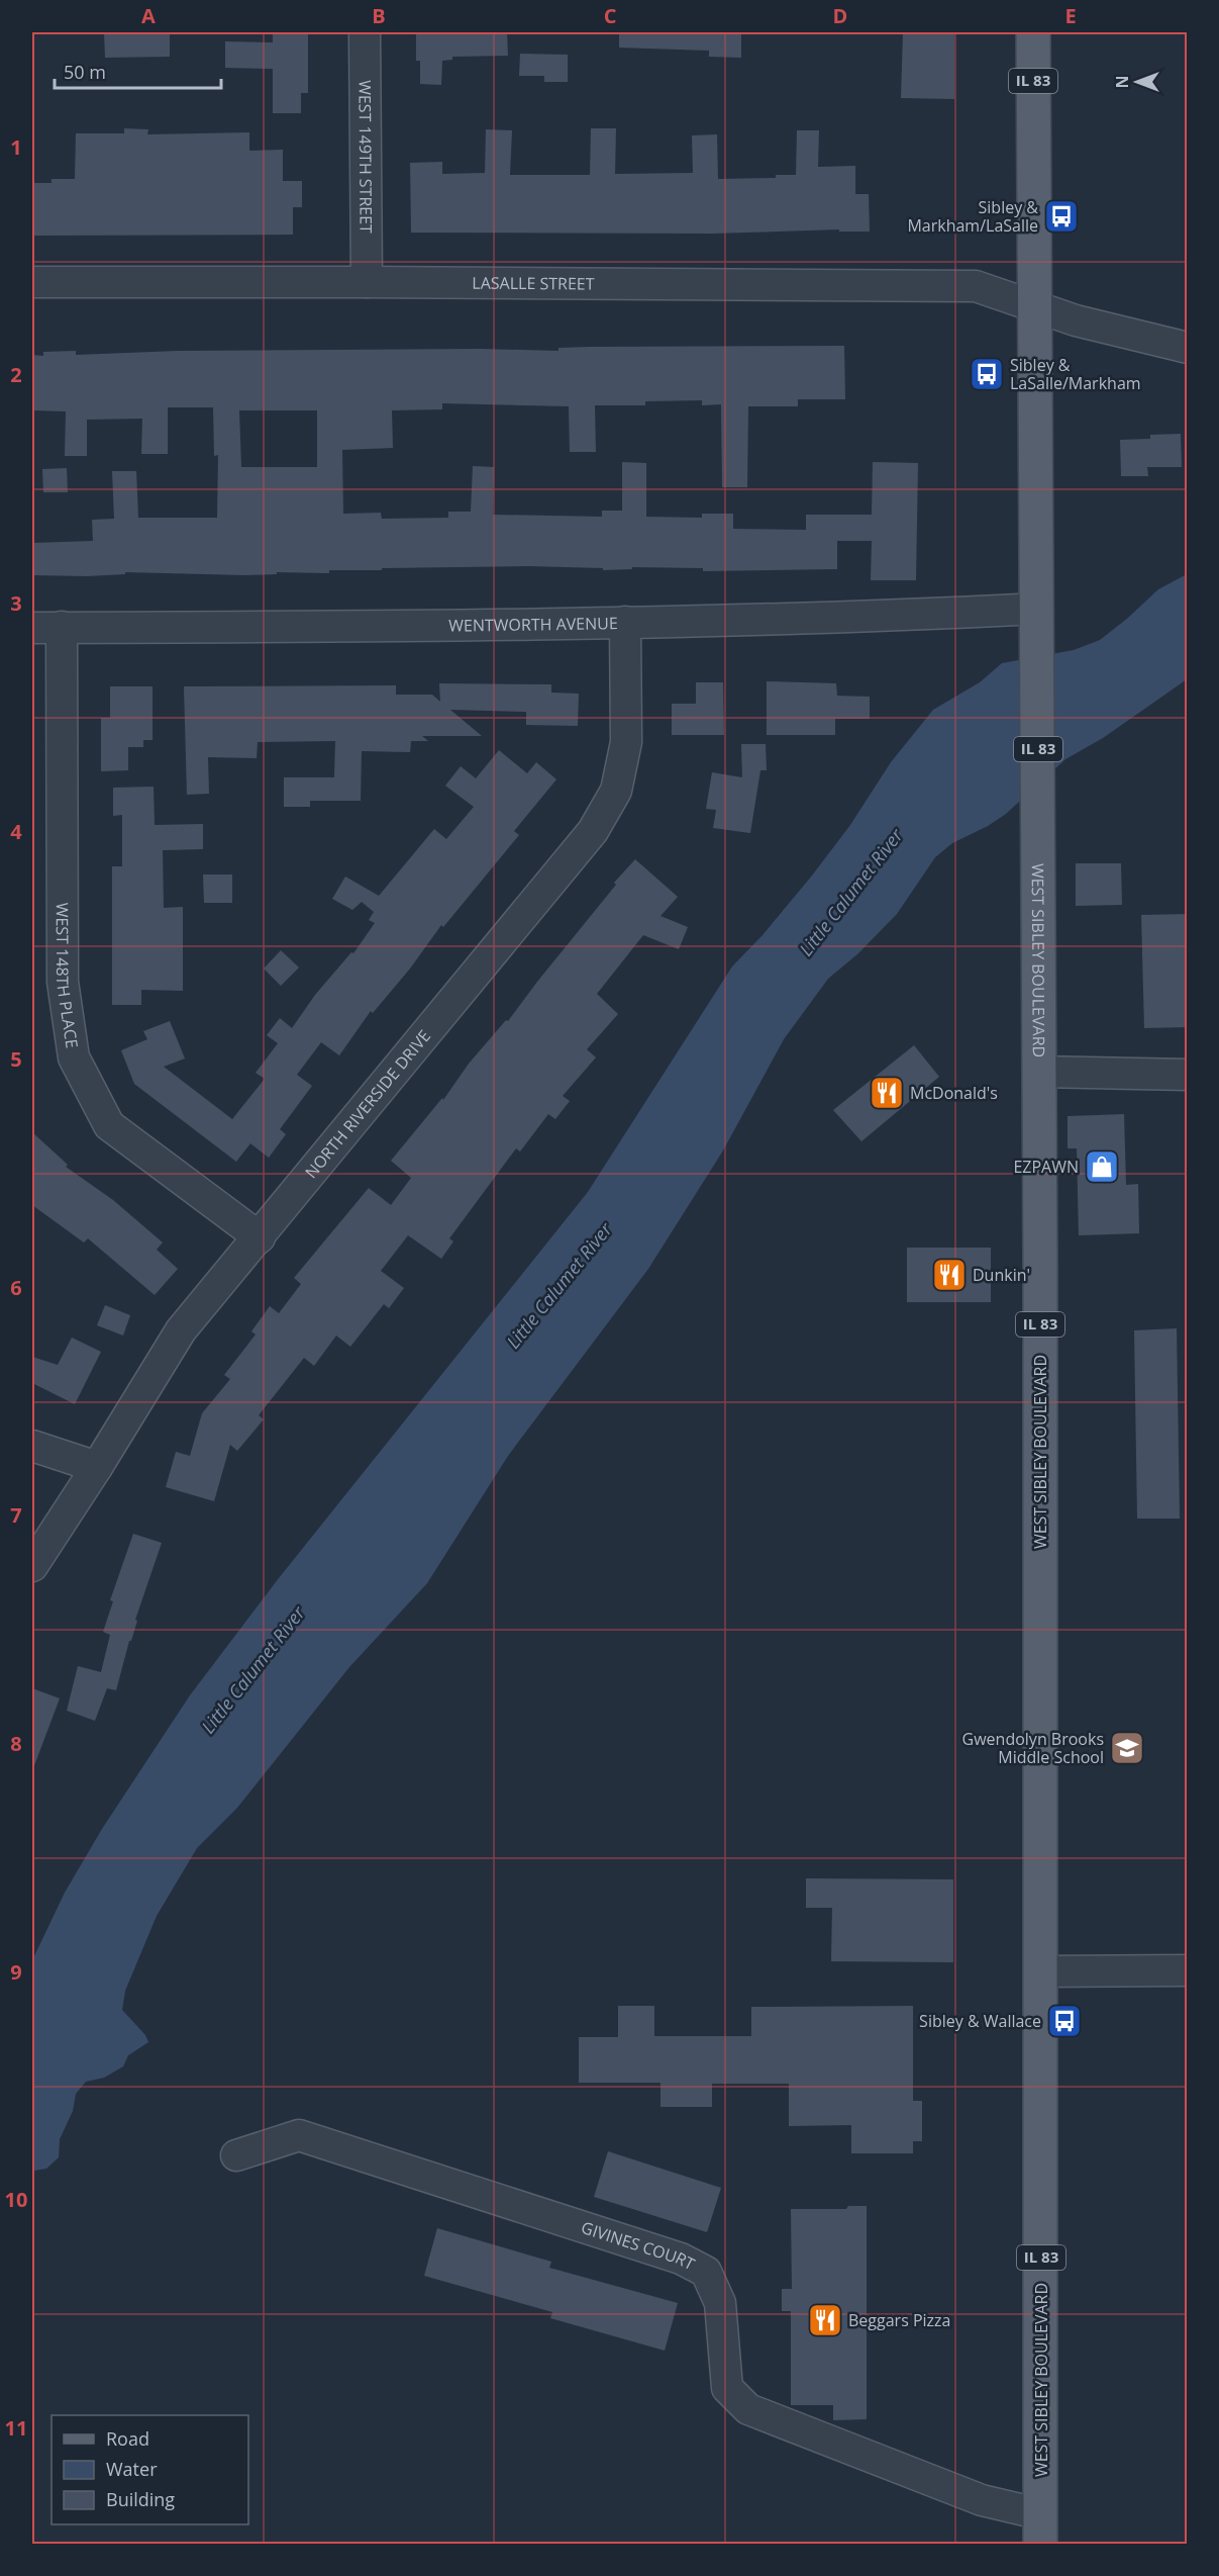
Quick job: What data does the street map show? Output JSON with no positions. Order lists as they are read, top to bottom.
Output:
{
  "streets": {
    "main road": ["IL 83", "WEST SIBLEY BOULEVARD"],
    "street": [
      "WEST 149TH STREET",
      "LASALLE STREET",
      "WENTWORTH AVENUE",
      "WEST 148TH PLACE",
      "NORTH RIVERSIDE DRIVE",
      "GIVINES COURT"
    ]
  },
  "crossings": [
    ["WEST 149TH STREET", "LASALLE STREET"],
    ["LASALLE STREET", "WEST SIBLEY BOULEVARD"],
    ["WENTWORTH AVENUE", "WEST SIBLEY BOULEVARD"],
    ["WENTWORTH AVENUE", "WEST 148TH PLACE"],
    ["WENTWORTH AVENUE", "NORTH RIVERSIDE DRIVE"],
    ["WEST SIBLEY BOULEVARD", "GIVINES COURT"],
    ["WEST 148TH PLACE", "NORTH RIVERSIDE DRIVE"]
  ],
  "water": ["Little Calumet River"],
  "places": {
    "bus stop": ["Sibley & Markham/LaSalle", "Sibley & LaSalle/Markham", "Sibley & Wallace"],
    "restaurant": ["McDonald's", "Dunkin'", "Beggars Pizza"],
    "shop": ["EZPAWN"],
    "school or university": ["Gwendolyn Brooks Middle School"]
  },
  "legend": ["Road", "Water", "Building"],
  "scale_bar": "50 m",
  "north": "left",
  "grid": {
    "columns": [
      "A",
      "B",
      "C",
      "D",
      "E"
    ],
    "rows": [
      "1",
      "2",
      "3",
      "4",
      "5",
      "6",
      "7",
      "8",
      "9",
      "10",
      "11"
    ]
  }
}
